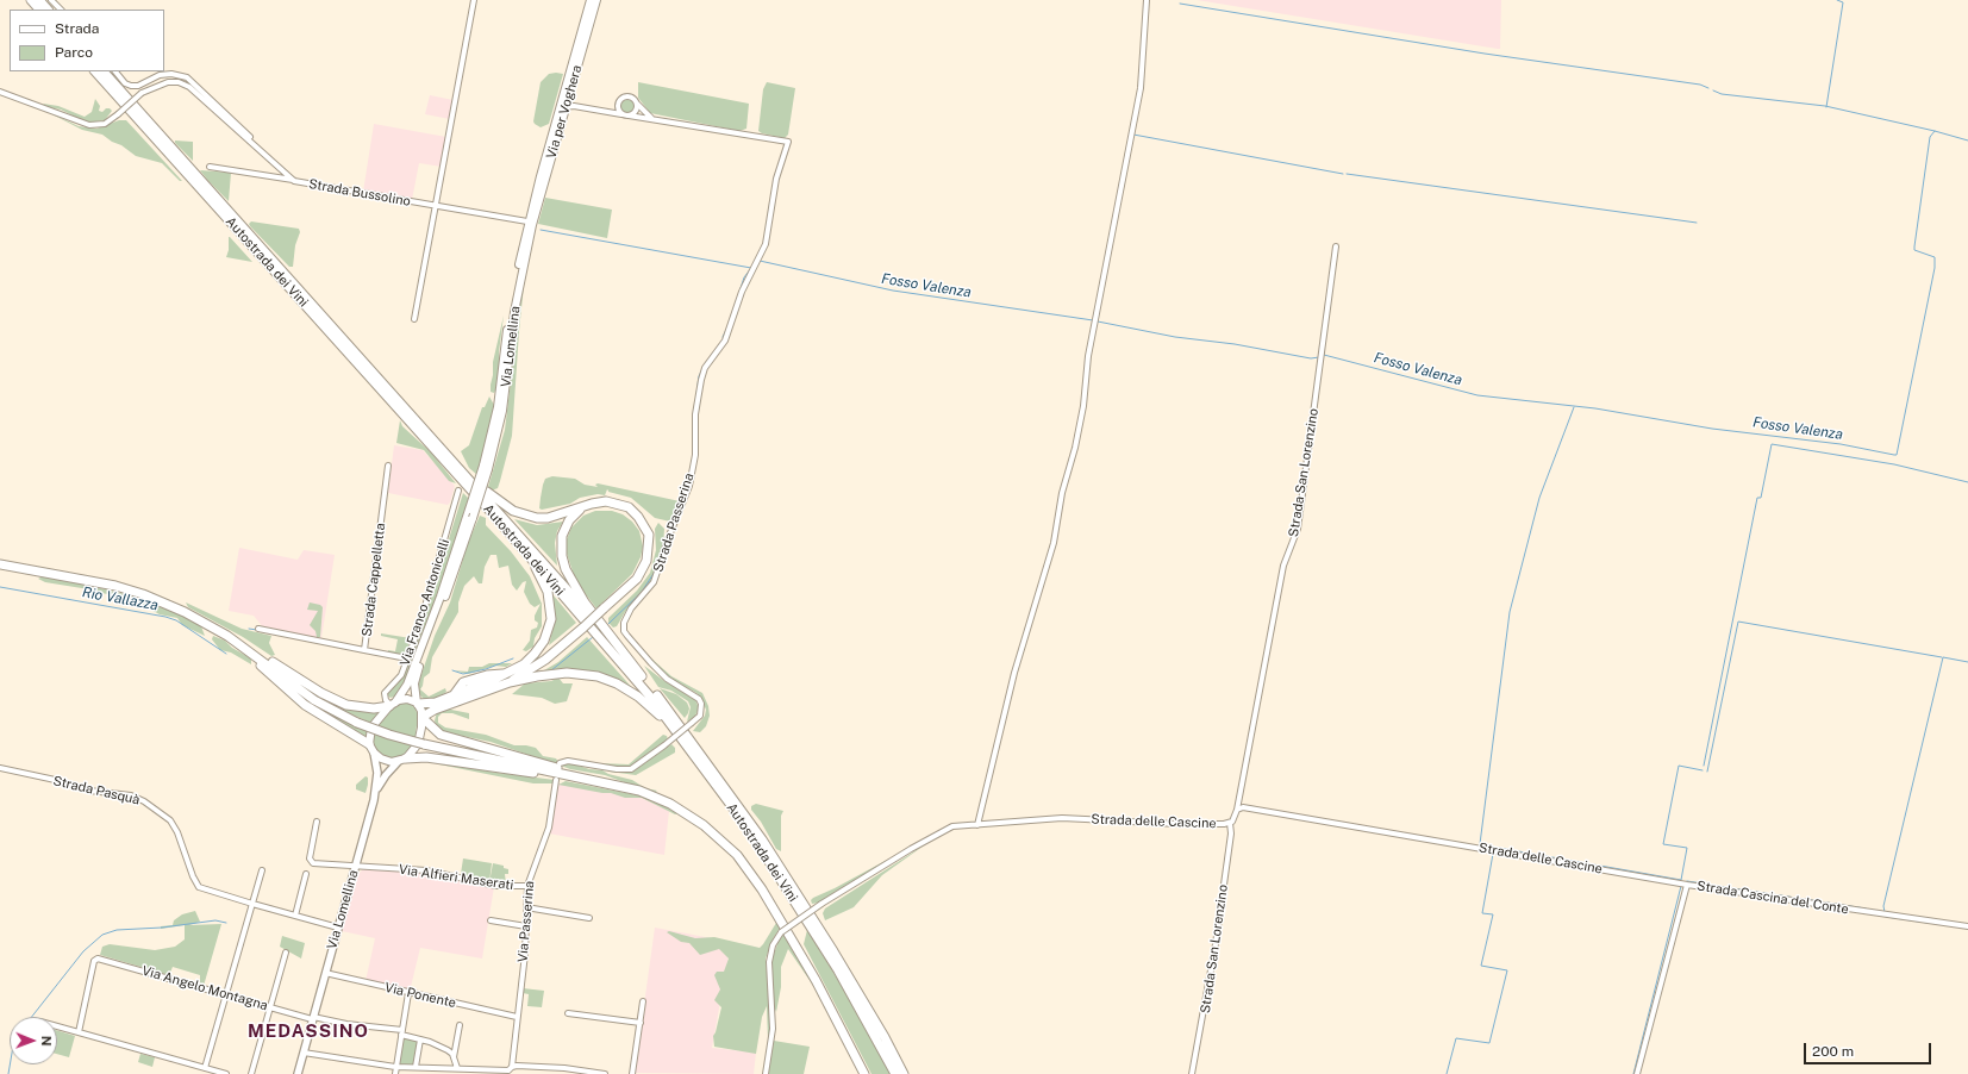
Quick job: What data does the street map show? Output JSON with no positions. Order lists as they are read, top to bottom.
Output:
{
  "streets": {
    "highway": ["Autostrada dei Vini"],
    "main road": ["Via per Voghera", "Via Lomellina"],
    "street": [
      "Strada Bussolino",
      "Strada San Lorenzino",
      "Strada Passerina",
      "Strada Cappelletta",
      "Via Franco Antonicelli",
      "Strada Pasquà",
      "Strada delle Cascine",
      "Via Alfieri Maserati",
      "Strada Cascina del Conte",
      "Via Passerina",
      "Via Angelo Montagna",
      "Via Ponente"
    ]
  },
  "crossings": [
    ["Via per Voghera", "Strada Bussolino"],
    ["Via per Voghera", "Via Lomellina"],
    ["Strada Bussolino", "Via Lomellina"],
    ["Via Lomellina", "Strada Pasquà"],
    ["Via Lomellina", "Via Alfieri Maserati"],
    ["Via Lomellina", "Via Angelo Montagna"],
    ["Via Lomellina", "Via Ponente"],
    ["Strada San Lorenzino", "Strada delle Cascine"],
    ["Strada Cappelletta", "Via Franco Antonicelli"],
    ["Strada delle Cascine", "Strada Cascina del Conte"],
    ["Via Alfieri Maserati", "Via Passerina"],
    ["Via Passerina", "Via Ponente"]
  ],
  "districts": ["MEDASSINO"],
  "water": ["Fosso Valenza", "Rio Vallazza"],
  "legend": ["Strada", "Parco"],
  "scale_bar": "200 m",
  "north": "right"
}
